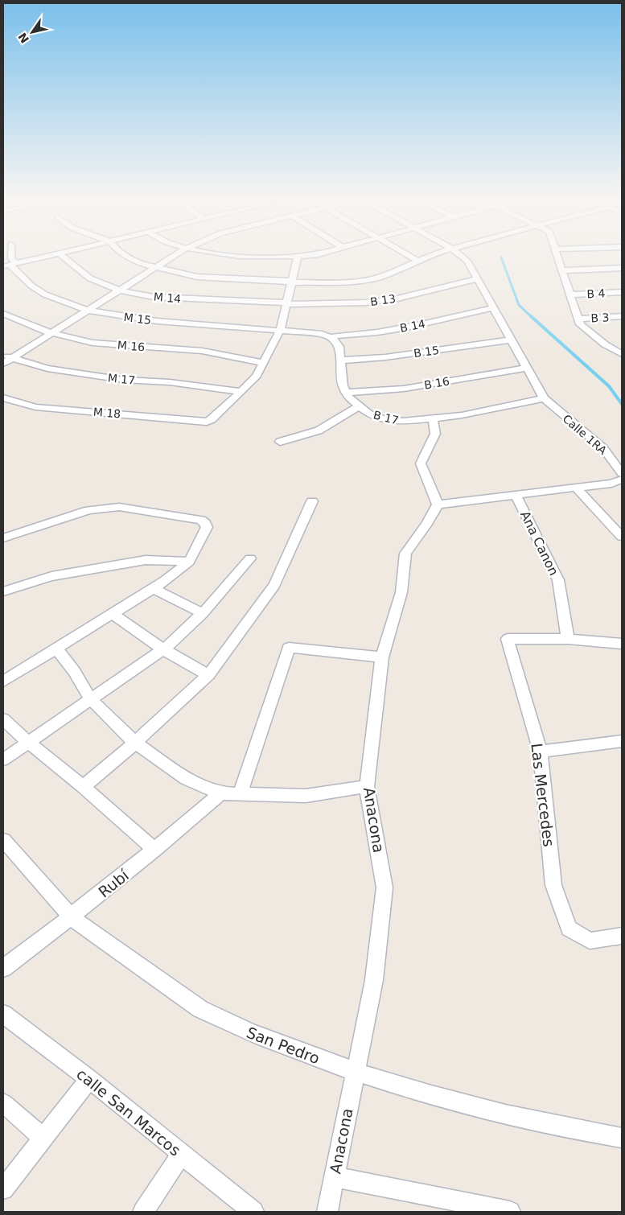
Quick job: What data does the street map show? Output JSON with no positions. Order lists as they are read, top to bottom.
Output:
{
  "streets": {
    "street": [
      "B 4",
      "M 14",
      "B 13",
      "B 3",
      "M 15",
      "B 14",
      "M 16",
      "B 15",
      "M 17",
      "B 16",
      "M 18",
      "B 17",
      "Calle 1RA",
      "Ana Canon",
      "Las Mercedes",
      "Anacona",
      "Rubí",
      "San Pedro",
      "calle San Marcos"
    ]
  },
  "crossings": [
    ["M 14", "B 13"],
    ["B 13", "Calle 1RA"],
    ["B 14", "Calle 1RA"],
    ["B 15", "Calle 1RA"],
    ["M 17", "M 18"],
    ["B 16", "B 17"],
    ["B 16", "Calle 1RA"],
    ["B 17", "Calle 1RA"],
    ["Ana Canon", "Las Mercedes"],
    ["Anacona", "San Pedro"],
    ["Rubí", "San Pedro"]
  ],
  "north": "bottom left"
}
